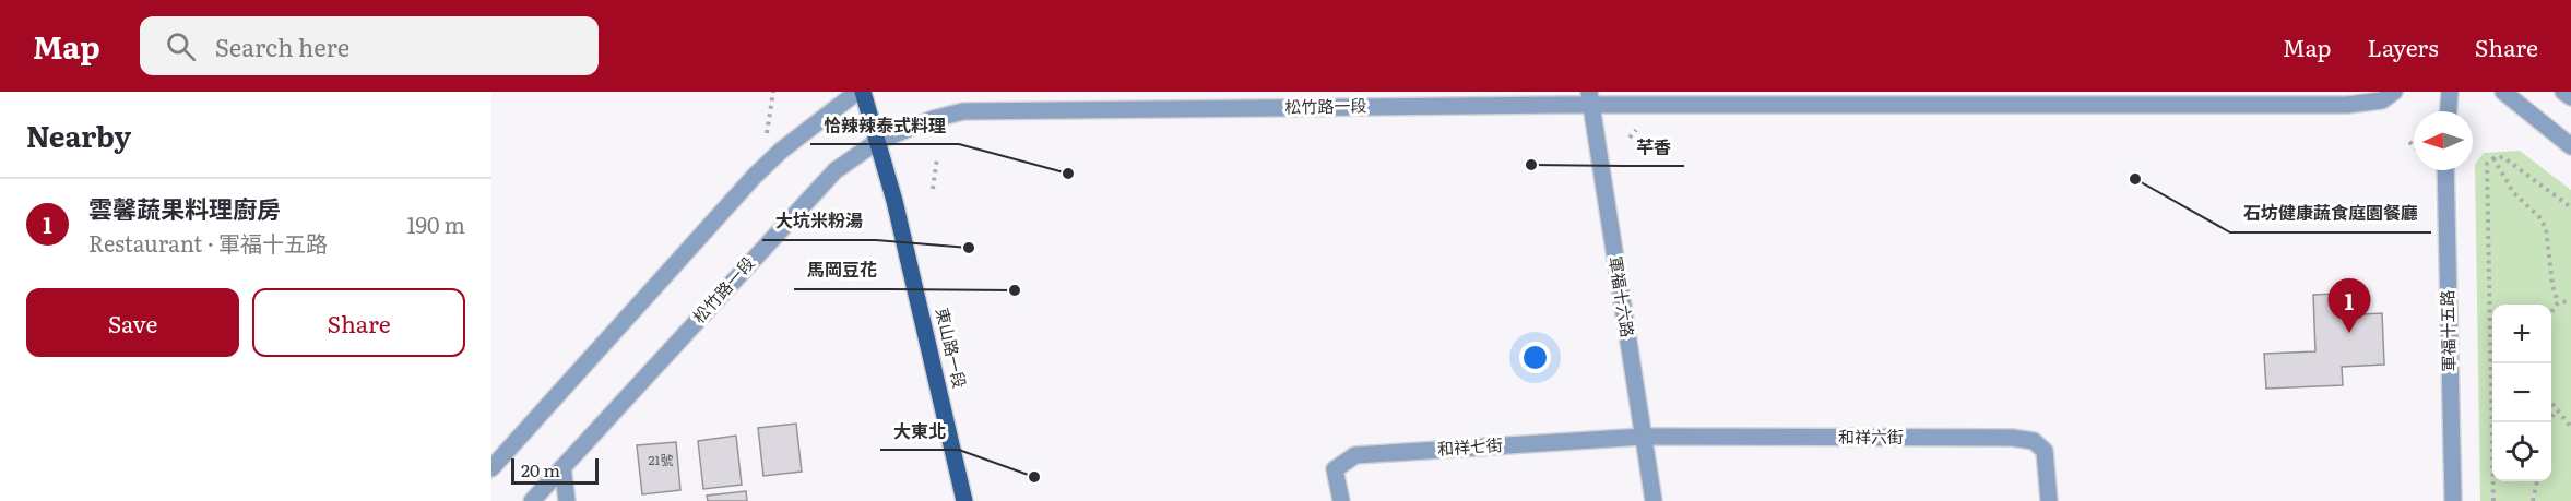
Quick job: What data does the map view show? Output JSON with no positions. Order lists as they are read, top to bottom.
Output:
{
  "streets": {
    "main road": ["東山路一段"],
    "street": [
      "松竹路一段",
      "軍福十六路",
      "軍福十五路",
      "和祥六街",
      "和祥七街"
    ]
  },
  "crossings": [
    ["松竹路一段", "軍福十六路"],
    ["松竹路一段", "東山路一段"],
    ["軍福十六路", "和祥六街"],
    ["軍福十六路", "和祥七街"],
    ["和祥六街", "和祥七街"]
  ],
  "places": [
    "芊香",
    "恰辣辣泰式料理",
    "石坊健康蔬食庭園餐廳",
    "大坑米粉湯",
    "馬岡豆花",
    "大東北"
  ],
  "house_numbers": ["21號"],
  "scale_bar": "20 m",
  "north": "left",
  "page": {
    "header": "Map",
    "search": "Search here",
    "nav": ["Map", "Layers", "Share"],
    "heading": "Nearby",
    "list": [
      {
        "mark": "1",
        "name": "雲馨蔬果料理廚房",
        "note": "Restaurant · 軍福十五路",
        "value": "190 m"
      }
    ],
    "buttons": ["Save", "Share"],
    "pins": "1",
    "map_buttons": ["+", "−"],
    "scale": "20 m"
  }
}
